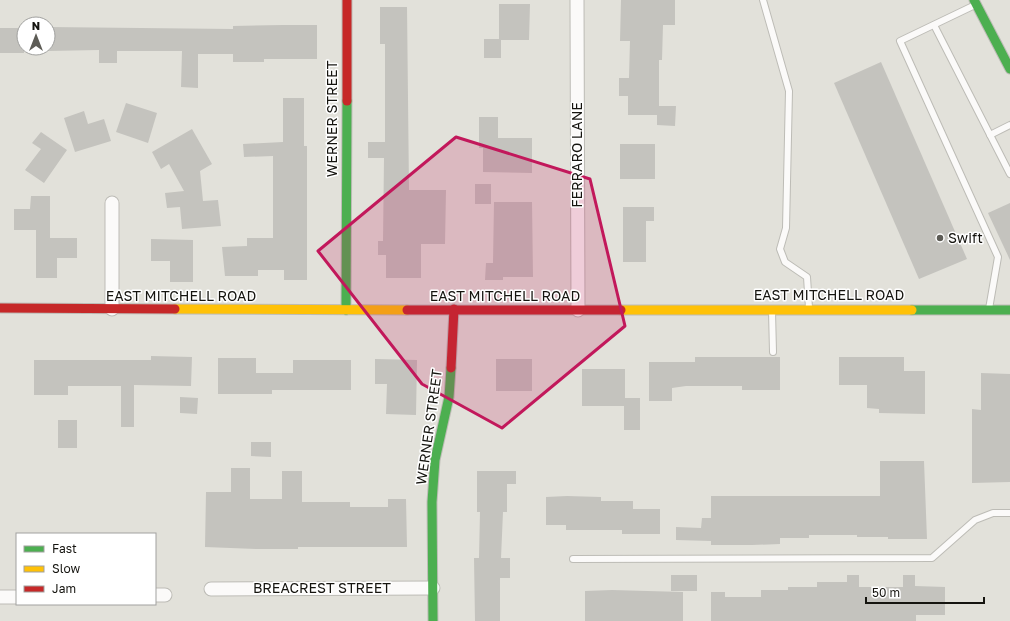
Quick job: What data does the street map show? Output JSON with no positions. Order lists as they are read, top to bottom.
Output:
{
  "streets": {
    "street": [
      "WERNER STREET",
      "FERRARO LANE",
      "EAST MITCHELL ROAD",
      "BREACREST STREET"
    ]
  },
  "crossings": [
    ["WERNER STREET", "EAST MITCHELL ROAD"],
    ["WERNER STREET", "BREACREST STREET"],
    ["FERRARO LANE", "EAST MITCHELL ROAD"]
  ],
  "places": ["Swift"],
  "legend": ["Fast", "Slow", "Jam"],
  "scale_bar": "50 m",
  "north": "top"
}
